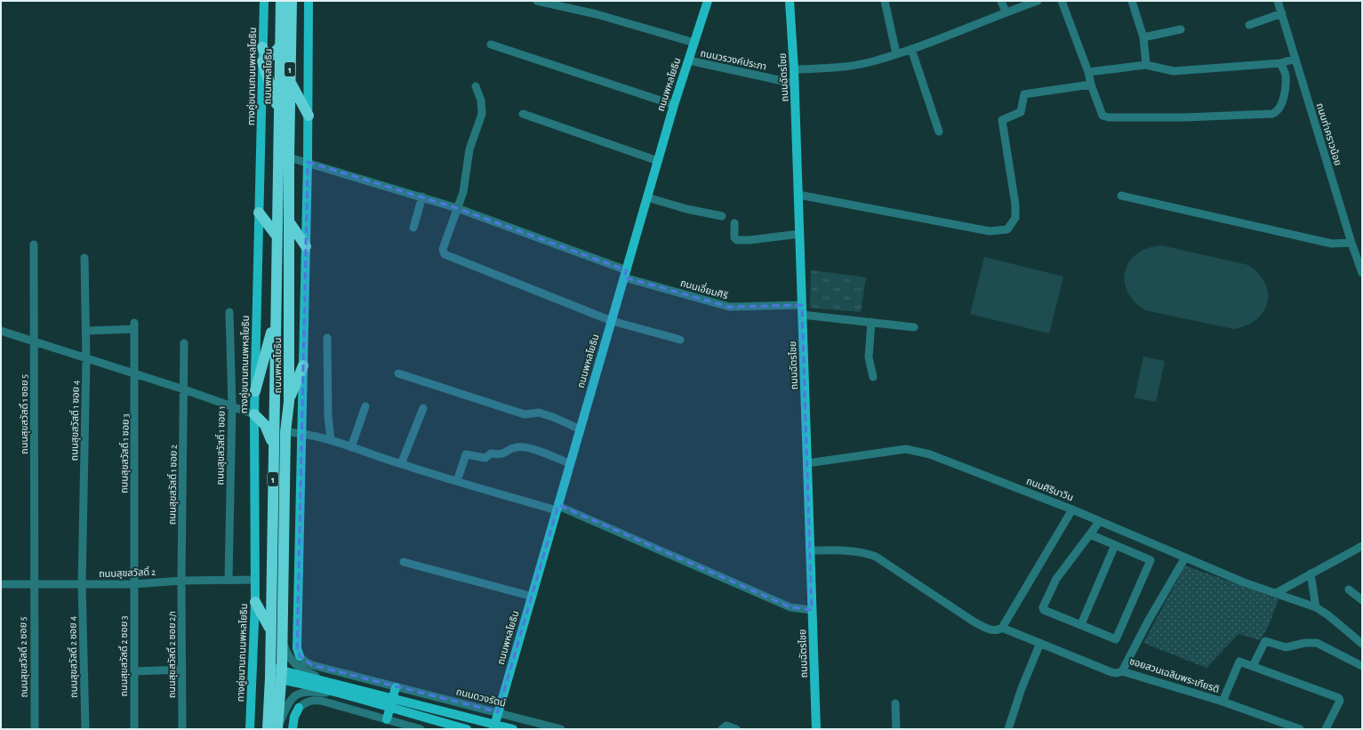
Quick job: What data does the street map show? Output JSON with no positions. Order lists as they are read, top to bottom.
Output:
{
  "streets": {
    "highway": ["1", "ถนนพหลโยธิน"],
    "main road": ["ทางคู่ขนานถนนพหลโยธิน", "ถนนฉัตรไชย"],
    "street": [
      "ถนนวรวงค์ประภา",
      "ถนนท่าคราวน้อย",
      "ถนนเอี่ยมศิริ",
      "ถนนสุขสวัสดิ์ 1 ซอย 5",
      "ถนนสุขสวัสดิ์ 1 ซอย 4",
      "ถนนสุขสวัสดิ์ 1 ซอย 1",
      "ถนนสุขสวัสดิ์ 1 ซอย 3",
      "ถนนสุขสวัสดิ์ 1 ซอย 2",
      "ถนนศิรินาวิน",
      "ถนนสุขสวัสดิ์ 2",
      "ถนนสุขสวัสดิ์ 2 ซอย 2/1",
      "ถนนสุขสวัสดิ์ 2 ซอย 3",
      "ถนนสุขสวัสดิ์ 2 ซอย 5",
      "ถนนสุขสวัสดิ์ 2 ซอย 4",
      "ซอยสวนเฉลิมพระเกียรติ",
      "ถนนดวงรัตน์"
    ]
  },
  "crossings": [
    ["ถนนวรวงค์ประภา", "ถนนพหลโยธิน"],
    ["ถนนวรวงค์ประภา", "ถนนฉัตรไชย"],
    ["1", "ถนนเอี่ยมศิริ"],
    ["1", "ถนนดวงรัตน์"],
    ["ทางคู่ขนานถนนพหลโยธิน", "ถนนสุขสวัสดิ์ 2"],
    ["ถนนพหลโยธิน", "ถนนเอี่ยมศิริ"],
    ["ถนนพหลโยธิน", "ถนนดวงรัตน์"],
    ["ถนนฉัตรไชย", "ถนนเอี่ยมศิริ"],
    ["ถนนฉัตรไชย", "ถนนศิรินาวิน"],
    ["ถนนสุขสวัสดิ์ 1 ซอย 5", "ถนนสุขสวัสดิ์ 2"],
    ["ถนนสุขสวัสดิ์ 1 ซอย 5", "ถนนสุขสวัสดิ์ 2 ซอย 5"],
    ["ถนนสุขสวัสดิ์ 1 ซอย 4", "ถนนสุขสวัสดิ์ 1 ซอย 3"],
    ["ถนนสุขสวัสดิ์ 1 ซอย 4", "ถนนสุขสวัสดิ์ 2"],
    ["ถนนสุขสวัสดิ์ 1 ซอย 4", "ถนนสุขสวัสดิ์ 2 ซอย 4"],
    ["ถนนสุขสวัสดิ์ 1 ซอย 1", "ถนนสุขสวัสดิ์ 2"],
    ["ถนนสุขสวัสดิ์ 1 ซอย 3", "ถนนสุขสวัสดิ์ 2"],
    ["ถนนสุขสวัสดิ์ 1 ซอย 3", "ถนนสุขสวัสดิ์ 2 ซอย 3"],
    ["ถนนสุขสวัสดิ์ 1 ซอย 2", "ถนนสุขสวัสดิ์ 2"],
    ["ถนนสุขสวัสดิ์ 1 ซอย 2", "ถนนสุขสวัสดิ์ 2 ซอย 2/1"],
    ["ถนนศิรินาวิน", "ซอยสวนเฉลิมพระเกียรติ"],
    ["ถนนสุขสวัสดิ์ 2", "ถนนสุขสวัสดิ์ 2 ซอย 2/1"],
    ["ถนนสุขสวัสดิ์ 2", "ถนนสุขสวัสดิ์ 2 ซอย 3"],
    ["ถนนสุขสวัสดิ์ 2", "ถนนสุขสวัสดิ์ 2 ซอย 5"],
    ["ถนนสุขสวัสดิ์ 2", "ถนนสุขสวัสดิ์ 2 ซอย 4"]
  ]
}
